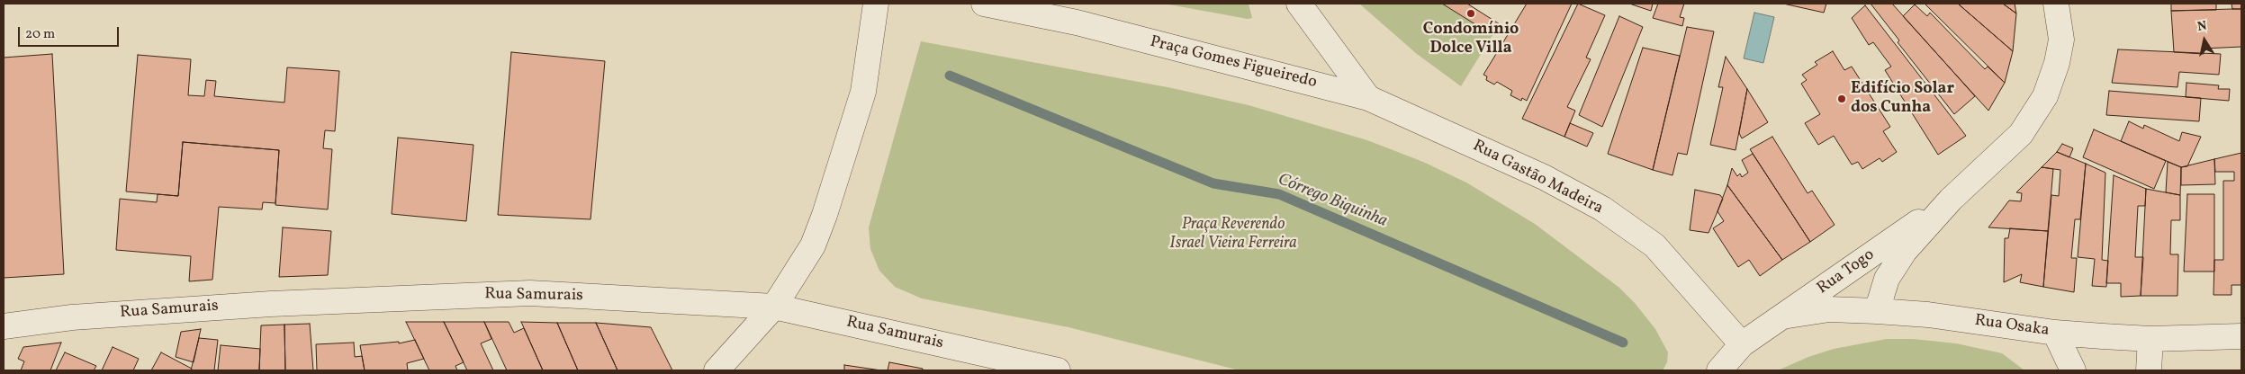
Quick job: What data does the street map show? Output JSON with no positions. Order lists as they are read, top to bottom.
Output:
{
  "streets": {
    "street": [
      "Praça Gomes Figueiredo",
      "Rua Gastão Madeira",
      "Rua Togo",
      "Rua Samurais",
      "Rua Osaka"
    ]
  },
  "crossings": [
    ["Praça Gomes Figueiredo", "Rua Gastão Madeira"],
    ["Rua Gastão Madeira", "Rua Togo"],
    ["Rua Togo", "Rua Osaka"]
  ],
  "water": ["Córrego Biquinha"],
  "parks": ["Praça Reverendo Israel Vieira Ferreira"],
  "places": ["Condomínio Dolce Villa", "Edifício Solar dos Cunha"],
  "scale_bar": "20 m",
  "north": "top"
}
